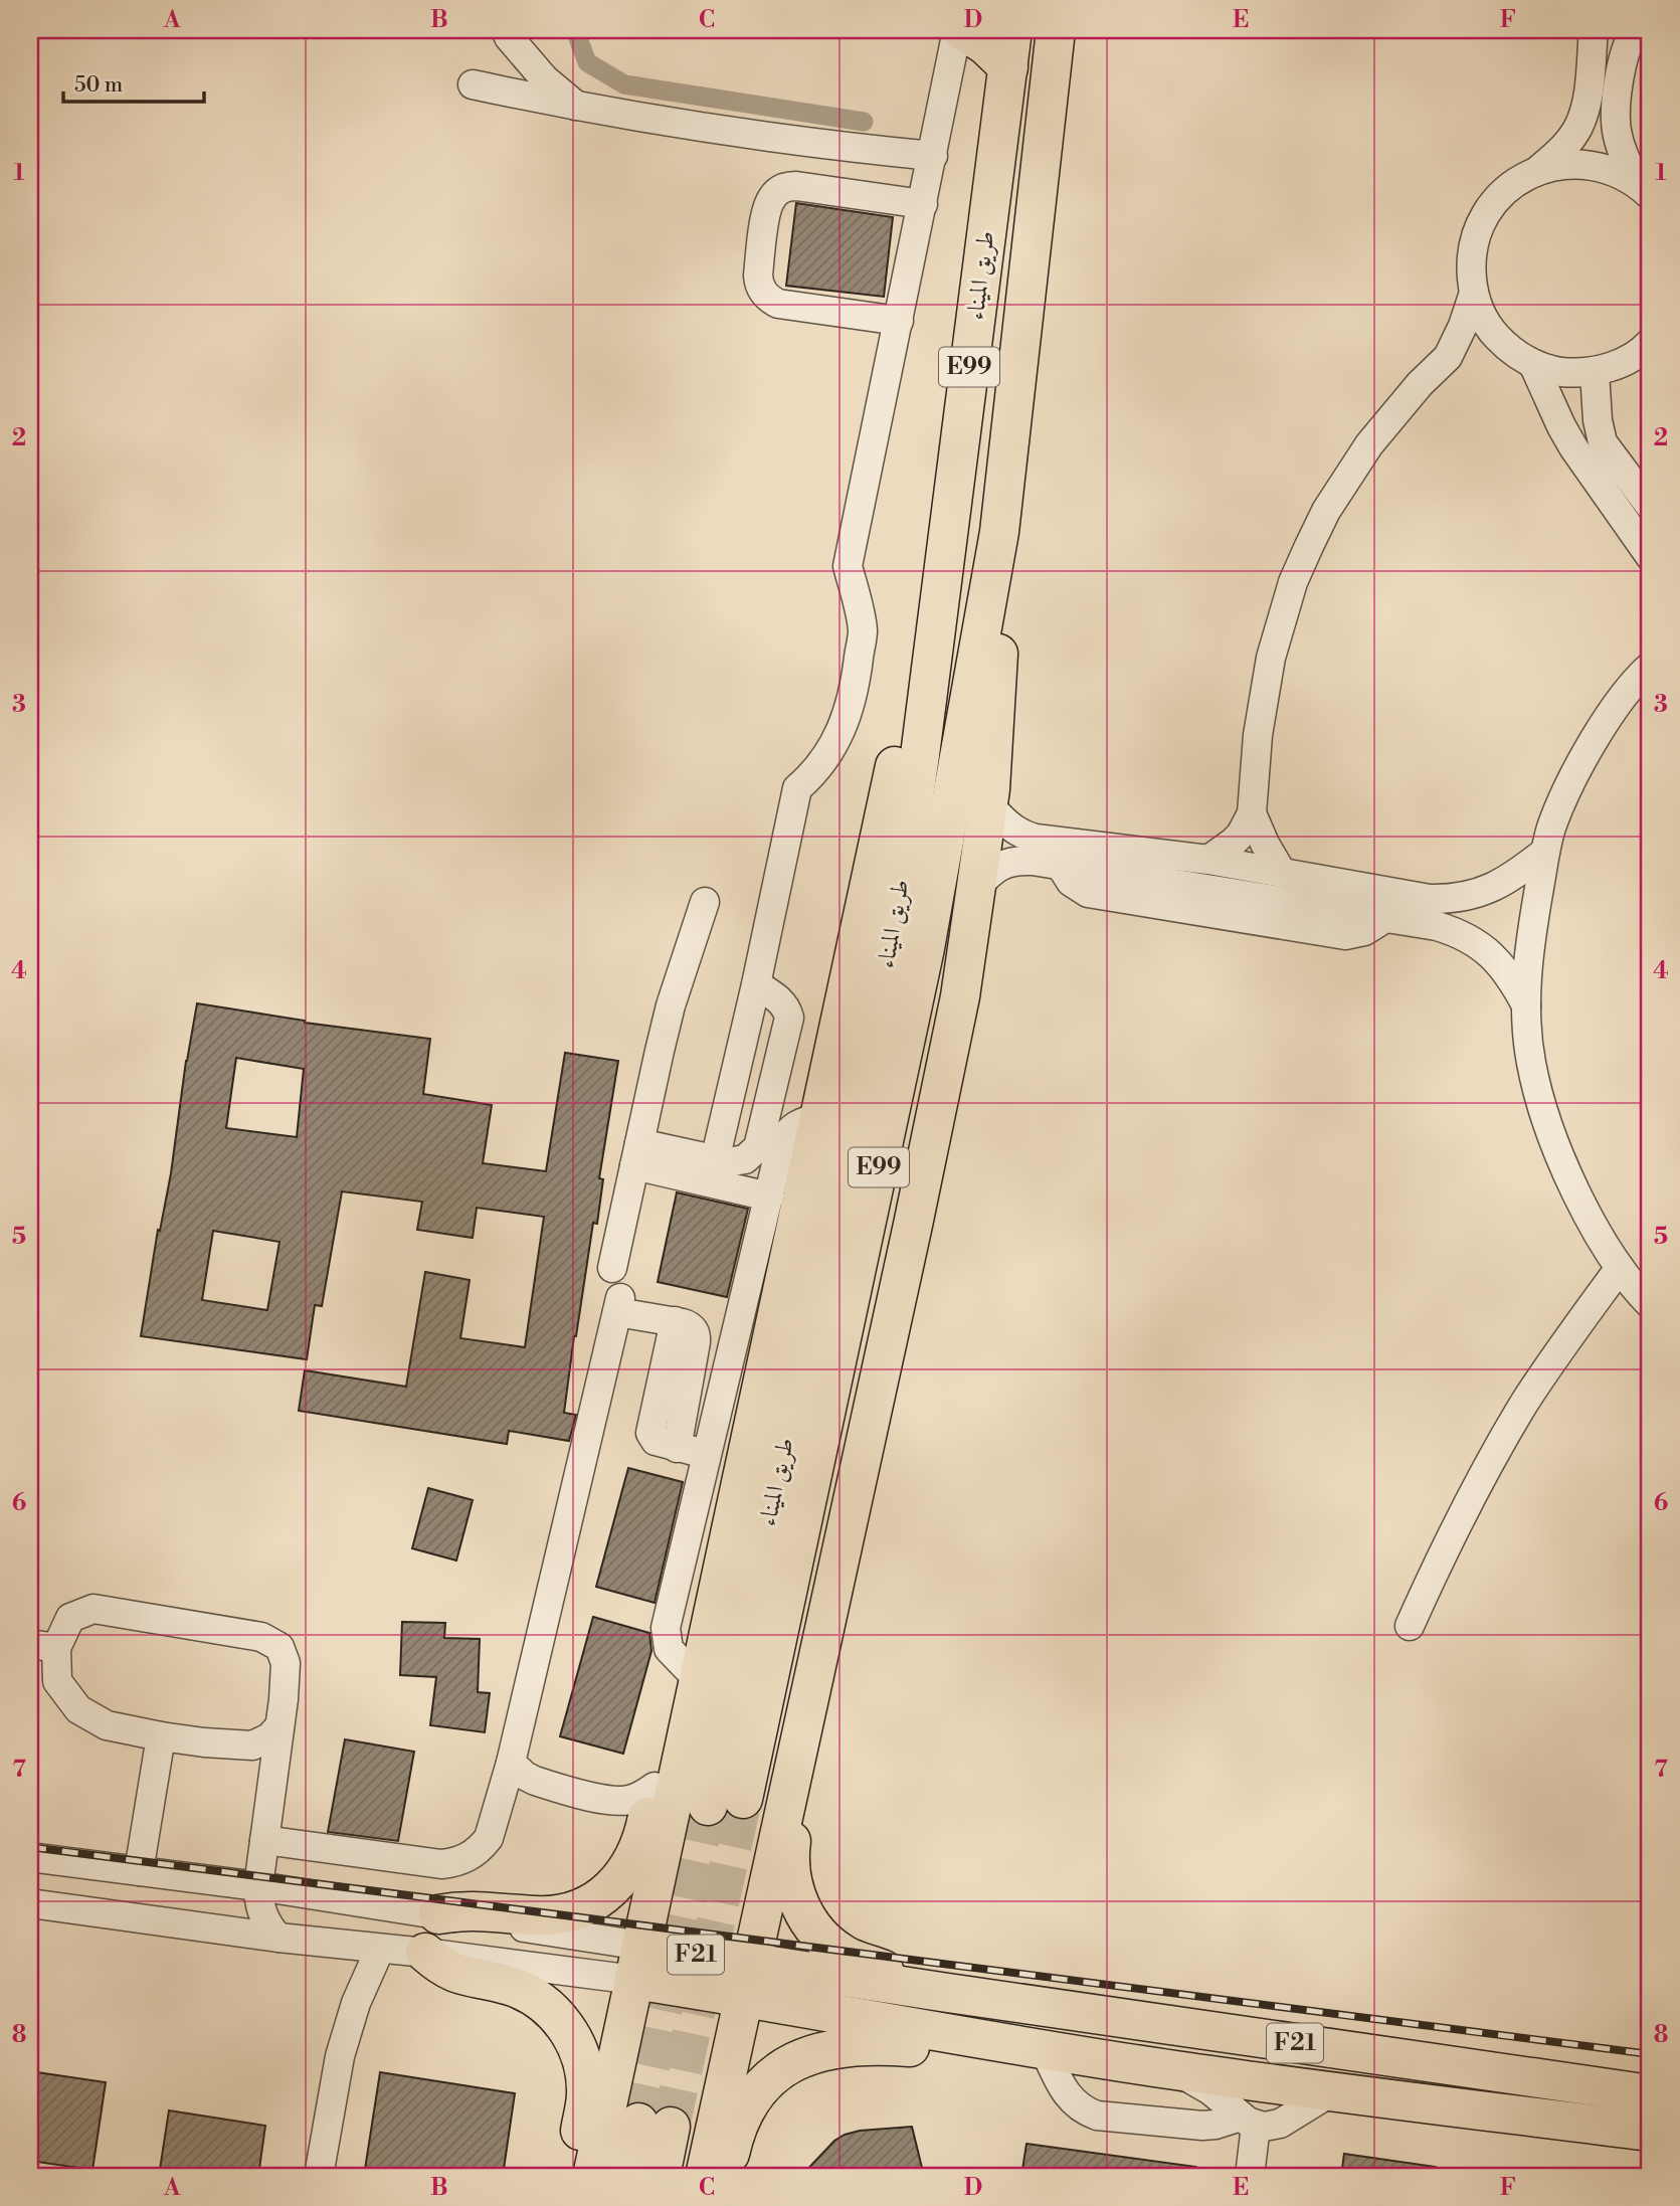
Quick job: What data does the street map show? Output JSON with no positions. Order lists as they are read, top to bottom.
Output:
{
  "streets": {
    "highway": ["طريق الميناء", "E99", "F21"]
  },
  "scale_bar": "50 m",
  "grid": {
    "columns": [
      "A",
      "B",
      "C",
      "D",
      "E",
      "F"
    ],
    "rows": [
      "1",
      "2",
      "3",
      "4",
      "5",
      "6",
      "7",
      "8"
    ]
  }
}
